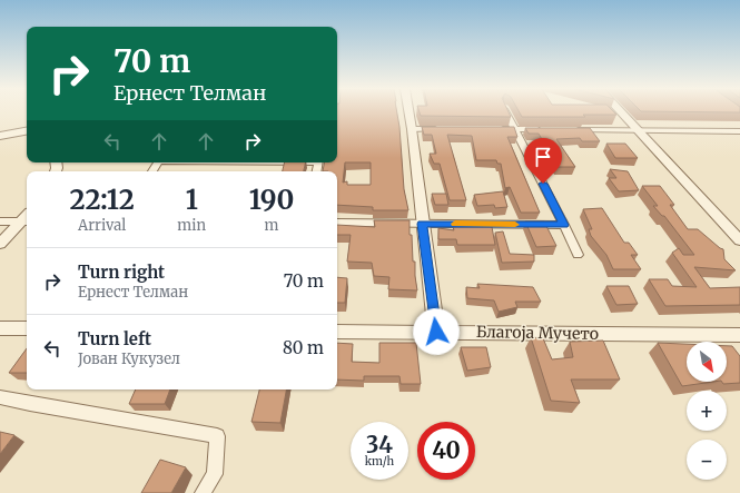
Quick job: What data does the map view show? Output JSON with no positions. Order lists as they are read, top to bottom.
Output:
{
  "streets": {
    "street": ["Благоја Мучето"]
  },
  "north": "bottom right",
  "page": {
    "turn": ["70 m", "Ернест Телман"],
    "eta": [
      "22:12",
      "Arrival",
      "1",
      "min",
      "190",
      "m"
    ],
    "list": [
      {
        "name": "Turn right",
        "note": "Ернест Телман",
        "value": "70 m"
      },
      {
        "name": "Turn left",
        "note": "Јован Кукузел",
        "value": "80 m"
      }
    ],
    "map_buttons": ["+", "−"],
    "speed": "34 km/h",
    "limit": "40"
  }
}
